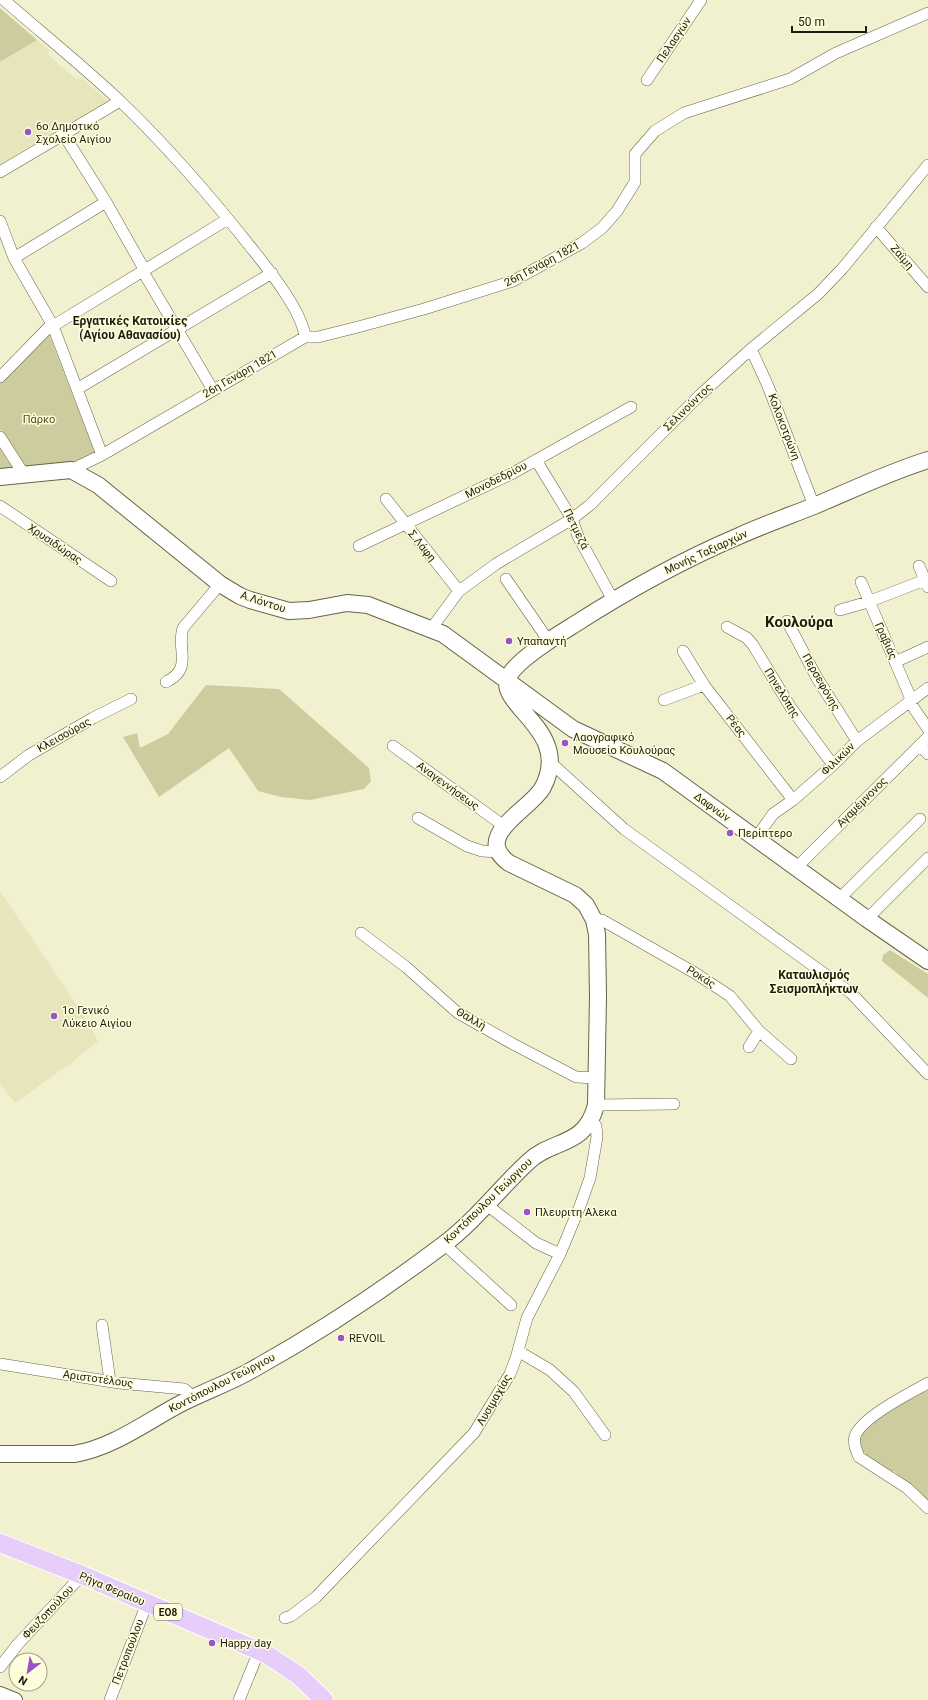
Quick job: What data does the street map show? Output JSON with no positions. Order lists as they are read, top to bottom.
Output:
{
  "streets": {
    "main road": [
      "Μονής Ταξιαρχών",
      "Α.Λόντου",
      "Δαφνών",
      "Κοντόπουλου Γεώργιου",
      "Ρήγα Φεραίου",
      "ΕΟ8"
    ],
    "street": [
      "Πελασγών",
      "Ζαΐμη",
      "26η Γενάρη 1821",
      "Σελινούντος",
      "Κολοκοτρώνη",
      "Μονοδεδρίου",
      "Πετμεζά",
      "Χρυσιδώρας",
      "Σ.Λάφη",
      "Γραβιάς",
      "Περσεφόνης",
      "Πηνελόπης",
      "Ρέας",
      "Κλεισούρας",
      "Φιλικών",
      "Αναγεννήσεως",
      "Αγαμέμνονος",
      "Ροκάς",
      "Θαλλή",
      "Αριστοτέλους",
      "Λυσιμαχίας",
      "Φευζοπούλου",
      "Πετροπούλου"
    ]
  },
  "crossings": [
    ["Ζαΐμη", "Σελινούντος"],
    ["26η Γενάρη 1821", "Α.Λόντου"],
    ["Σελινούντος", "Κολοκοτρώνη"],
    ["Σελινούντος", "Πετμεζά"],
    ["Σελινούντος", "Σ.Λάφη"],
    ["Σελινούντος", "Α.Λόντου"],
    ["Κολοκοτρώνη", "Μονής Ταξιαρχών"],
    ["Μονοδεδρίου", "Πετμεζά"],
    ["Μονοδεδρίου", "Σ.Λάφη"],
    ["Πετμεζά", "Μονής Ταξιαρχών"],
    ["Μονής Ταξιαρχών", "Α.Λόντου"],
    ["Μονής Ταξιαρχών", "Δαφνών"],
    ["Α.Λόντου", "Δαφνών"],
    ["Γραβιάς", "Φιλικών"],
    ["Περσεφόνης", "Φιλικών"],
    ["Πηνελόπης", "Φιλικών"],
    ["Ρέας", "Φιλικών"],
    ["Φιλικών", "Δαφνών"],
    ["Αγαμέμνονος", "Δαφνών"],
    ["Κοντόπουλου Γεώργιου", "Αριστοτέλους"],
    ["Κοντόπουλου Γεώργιου", "Λυσιμαχίας"],
    ["Ρήγα Φεραίου", "Φευζοπούλου"],
    ["Ρήγα Φεραίου", "Πετροπούλου"]
  ],
  "districts": ["Εργατικές Κατοικίες (Αγίου Αθανασίου)", "Κουλούρα", "Καταυλισμός Σεισμοπλήκτων"],
  "parks": ["Πάρκο"],
  "places": [
    "6ο Δημοτικό Σχολείο Αιγίου",
    "Υπαπαντή",
    "Λαογραφικό Μουσείο Κουλούρας",
    "Περίπτερο",
    "1o Γενικό Λύκειο Αιγίου",
    "Πλευριτη Αλεκα",
    "REVOIL",
    "Happy day"
  ],
  "scale_bar": "50 m",
  "north": "bottom left"
}
